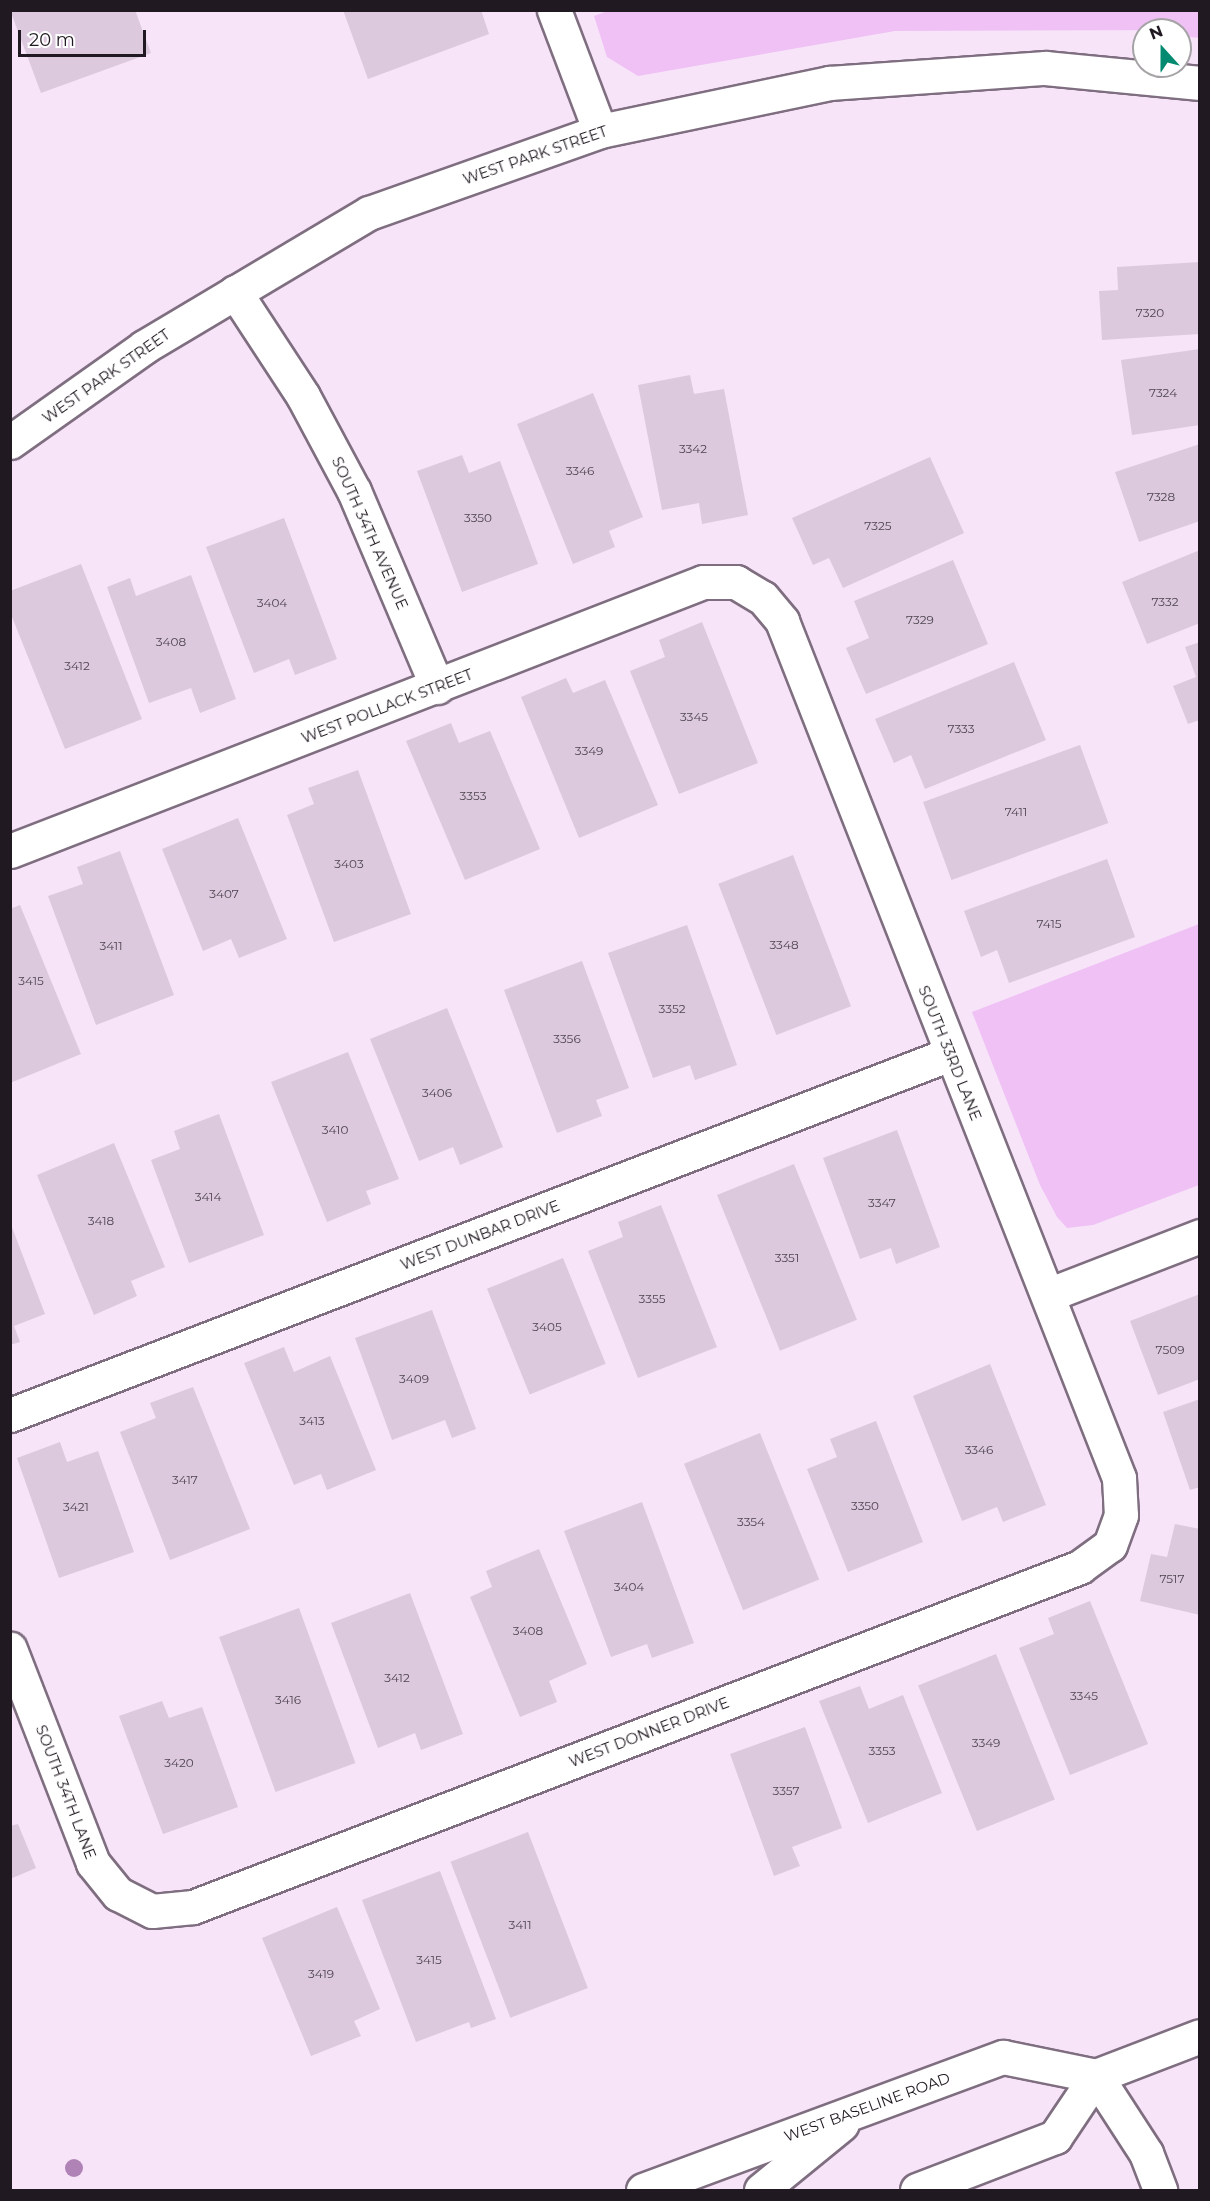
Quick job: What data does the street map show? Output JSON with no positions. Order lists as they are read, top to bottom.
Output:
{
  "streets": {
    "street": [
      "WEST PARK STREET",
      "SOUTH 34TH AVENUE",
      "WEST POLLACK STREET",
      "SOUTH 33RD LANE",
      "WEST DUNBAR DRIVE",
      "WEST DONNER DRIVE",
      "SOUTH 34TH LANE",
      "WEST BASELINE ROAD"
    ]
  },
  "crossings": [
    ["WEST PARK STREET", "SOUTH 34TH AVENUE"],
    ["SOUTH 34TH AVENUE", "WEST POLLACK STREET"],
    ["WEST POLLACK STREET", "SOUTH 33RD LANE"],
    ["SOUTH 33RD LANE", "WEST DUNBAR DRIVE"],
    ["SOUTH 33RD LANE", "WEST DONNER DRIVE"],
    ["WEST DONNER DRIVE", "SOUTH 34TH LANE"]
  ],
  "house_numbers": [
    "7320",
    "7324",
    "3342",
    "3346",
    "7328",
    "3350",
    "7325",
    "7332",
    "3404",
    "7329",
    "3408",
    "3412",
    "3345",
    "7333",
    "3349",
    "3353",
    "7411",
    "3403",
    "3407",
    "7415",
    "3348",
    "3411",
    "3415",
    "3352",
    "3356",
    "3406",
    "3410",
    "3414",
    "3347",
    "3418",
    "3351",
    "3355",
    "3405",
    "7509",
    "3409",
    "3413",
    "3346",
    "3417",
    "3350",
    "3421",
    "3354",
    "7517",
    "3404",
    "3408",
    "3412",
    "3345",
    "3416",
    "3349",
    "3353",
    "3420",
    "3357",
    "3411",
    "3415",
    "3419"
  ],
  "scale_bar": "20 m",
  "north": "top"
}
